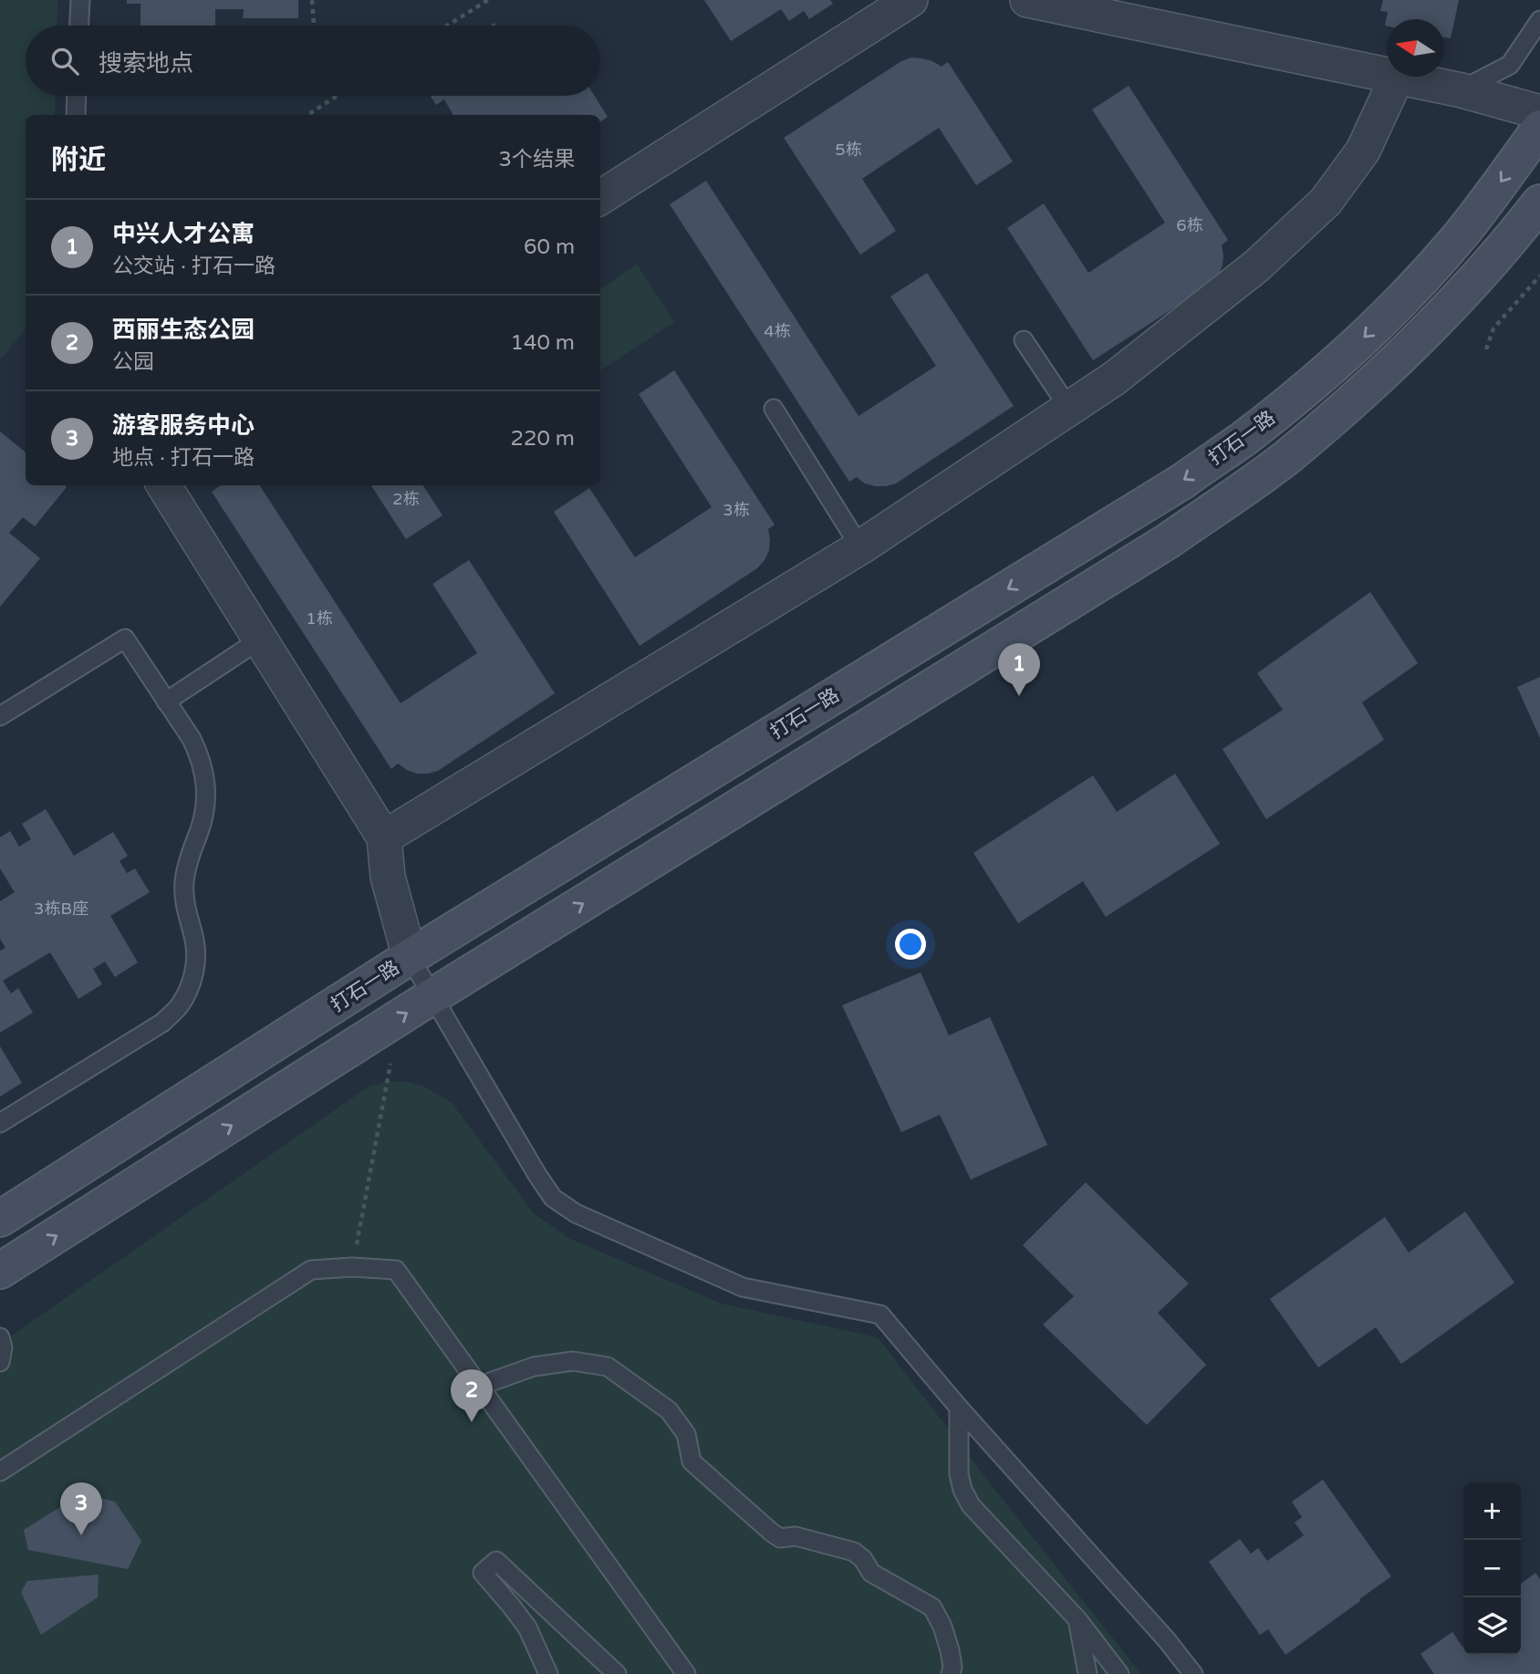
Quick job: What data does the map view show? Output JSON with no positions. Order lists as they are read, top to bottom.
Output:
{
  "streets": {
    "main road": ["打石一路"]
  },
  "house_numbers": [
    "5栋",
    "6栋",
    "4栋",
    "2栋",
    "3栋",
    "1栋",
    "3栋B座"
  ],
  "north": "left",
  "page": {
    "search": "搜索地点",
    "heading": ["附近", "3个结果"],
    "list": [
      {
        "mark": "1",
        "name": "中兴人才公寓",
        "note": "公交站 · 打石一路",
        "value": "60 m"
      },
      {
        "mark": "2",
        "name": "西丽生态公园",
        "note": "公园",
        "value": "140 m"
      },
      {
        "mark": "3",
        "name": "游客服务中心",
        "note": "地点 · 打石一路",
        "value": "220 m"
      }
    ],
    "pins": ["1", "2", "3"],
    "map_buttons": ["+", "−"]
  }
}
